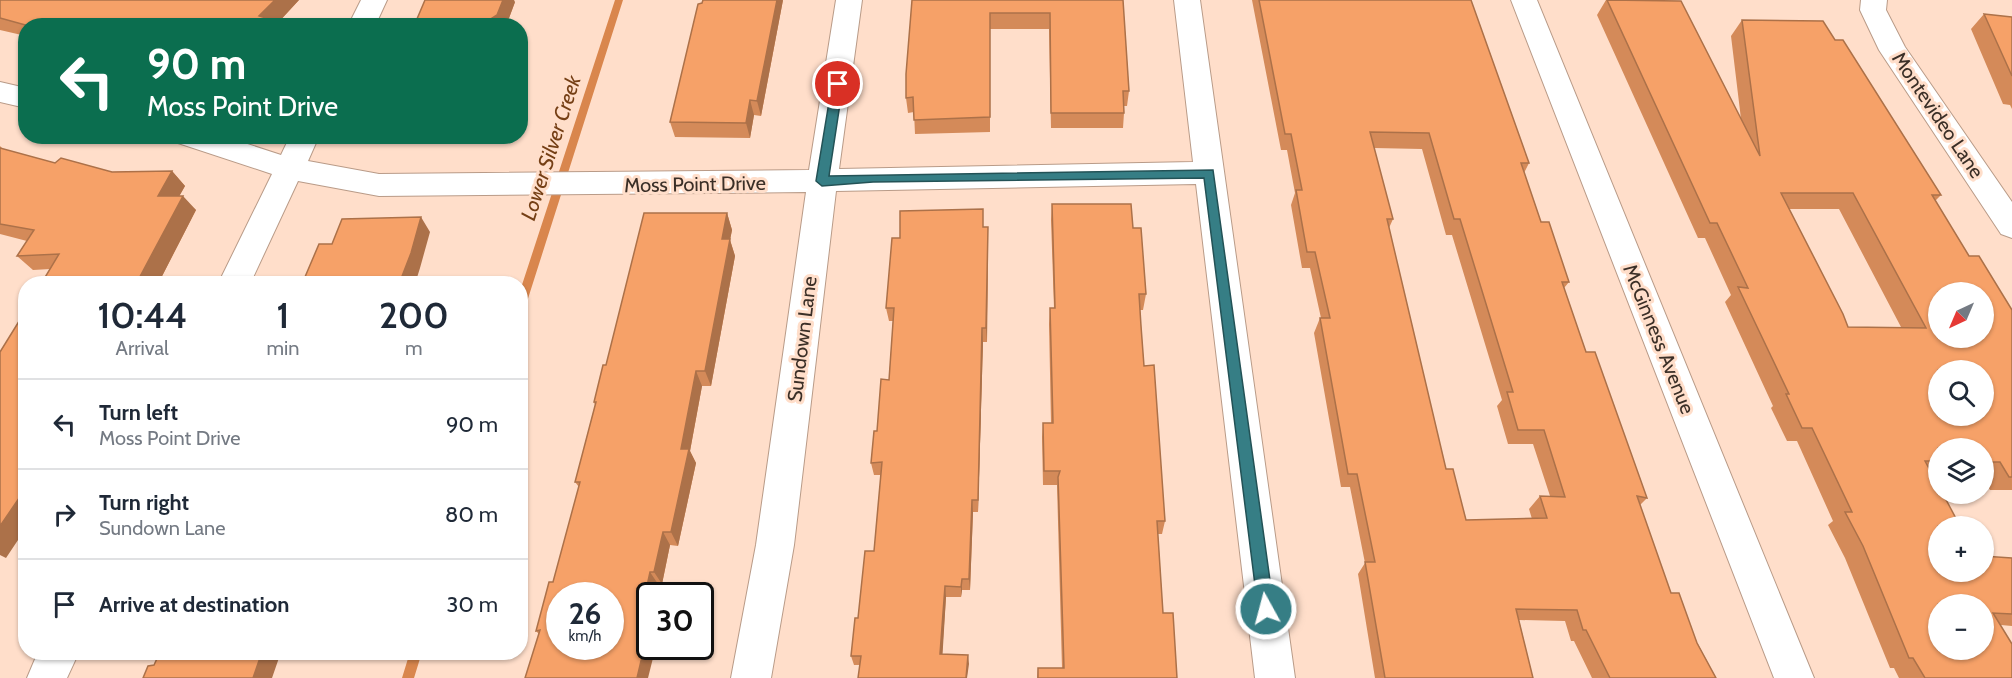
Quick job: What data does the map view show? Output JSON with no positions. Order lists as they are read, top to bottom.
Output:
{
  "streets": {
    "street": [
      "Montevideo Lane",
      "Moss Point Drive",
      "Sundown Lane",
      "McGinness Avenue"
    ]
  },
  "crossings": [
    ["Moss Point Drive", "Sundown Lane"]
  ],
  "water": ["Lower Silver Creek"],
  "north": "bottom left",
  "page": {
    "turn": ["90 m", "Moss Point Drive"],
    "eta": [
      "10:44",
      "Arrival",
      "1",
      "min",
      "200",
      "m"
    ],
    "map_buttons": ["+", "−"],
    "list": [
      {
        "name": "Turn left",
        "note": "Moss Point Drive",
        "value": "90 m"
      },
      {
        "name": "Turn right",
        "note": "Sundown Lane",
        "value": "80 m"
      },
      {
        "name": "Arrive at destination",
        "value": "30 m"
      }
    ],
    "speed": "26 km/h",
    "limit": "30"
  }
}
